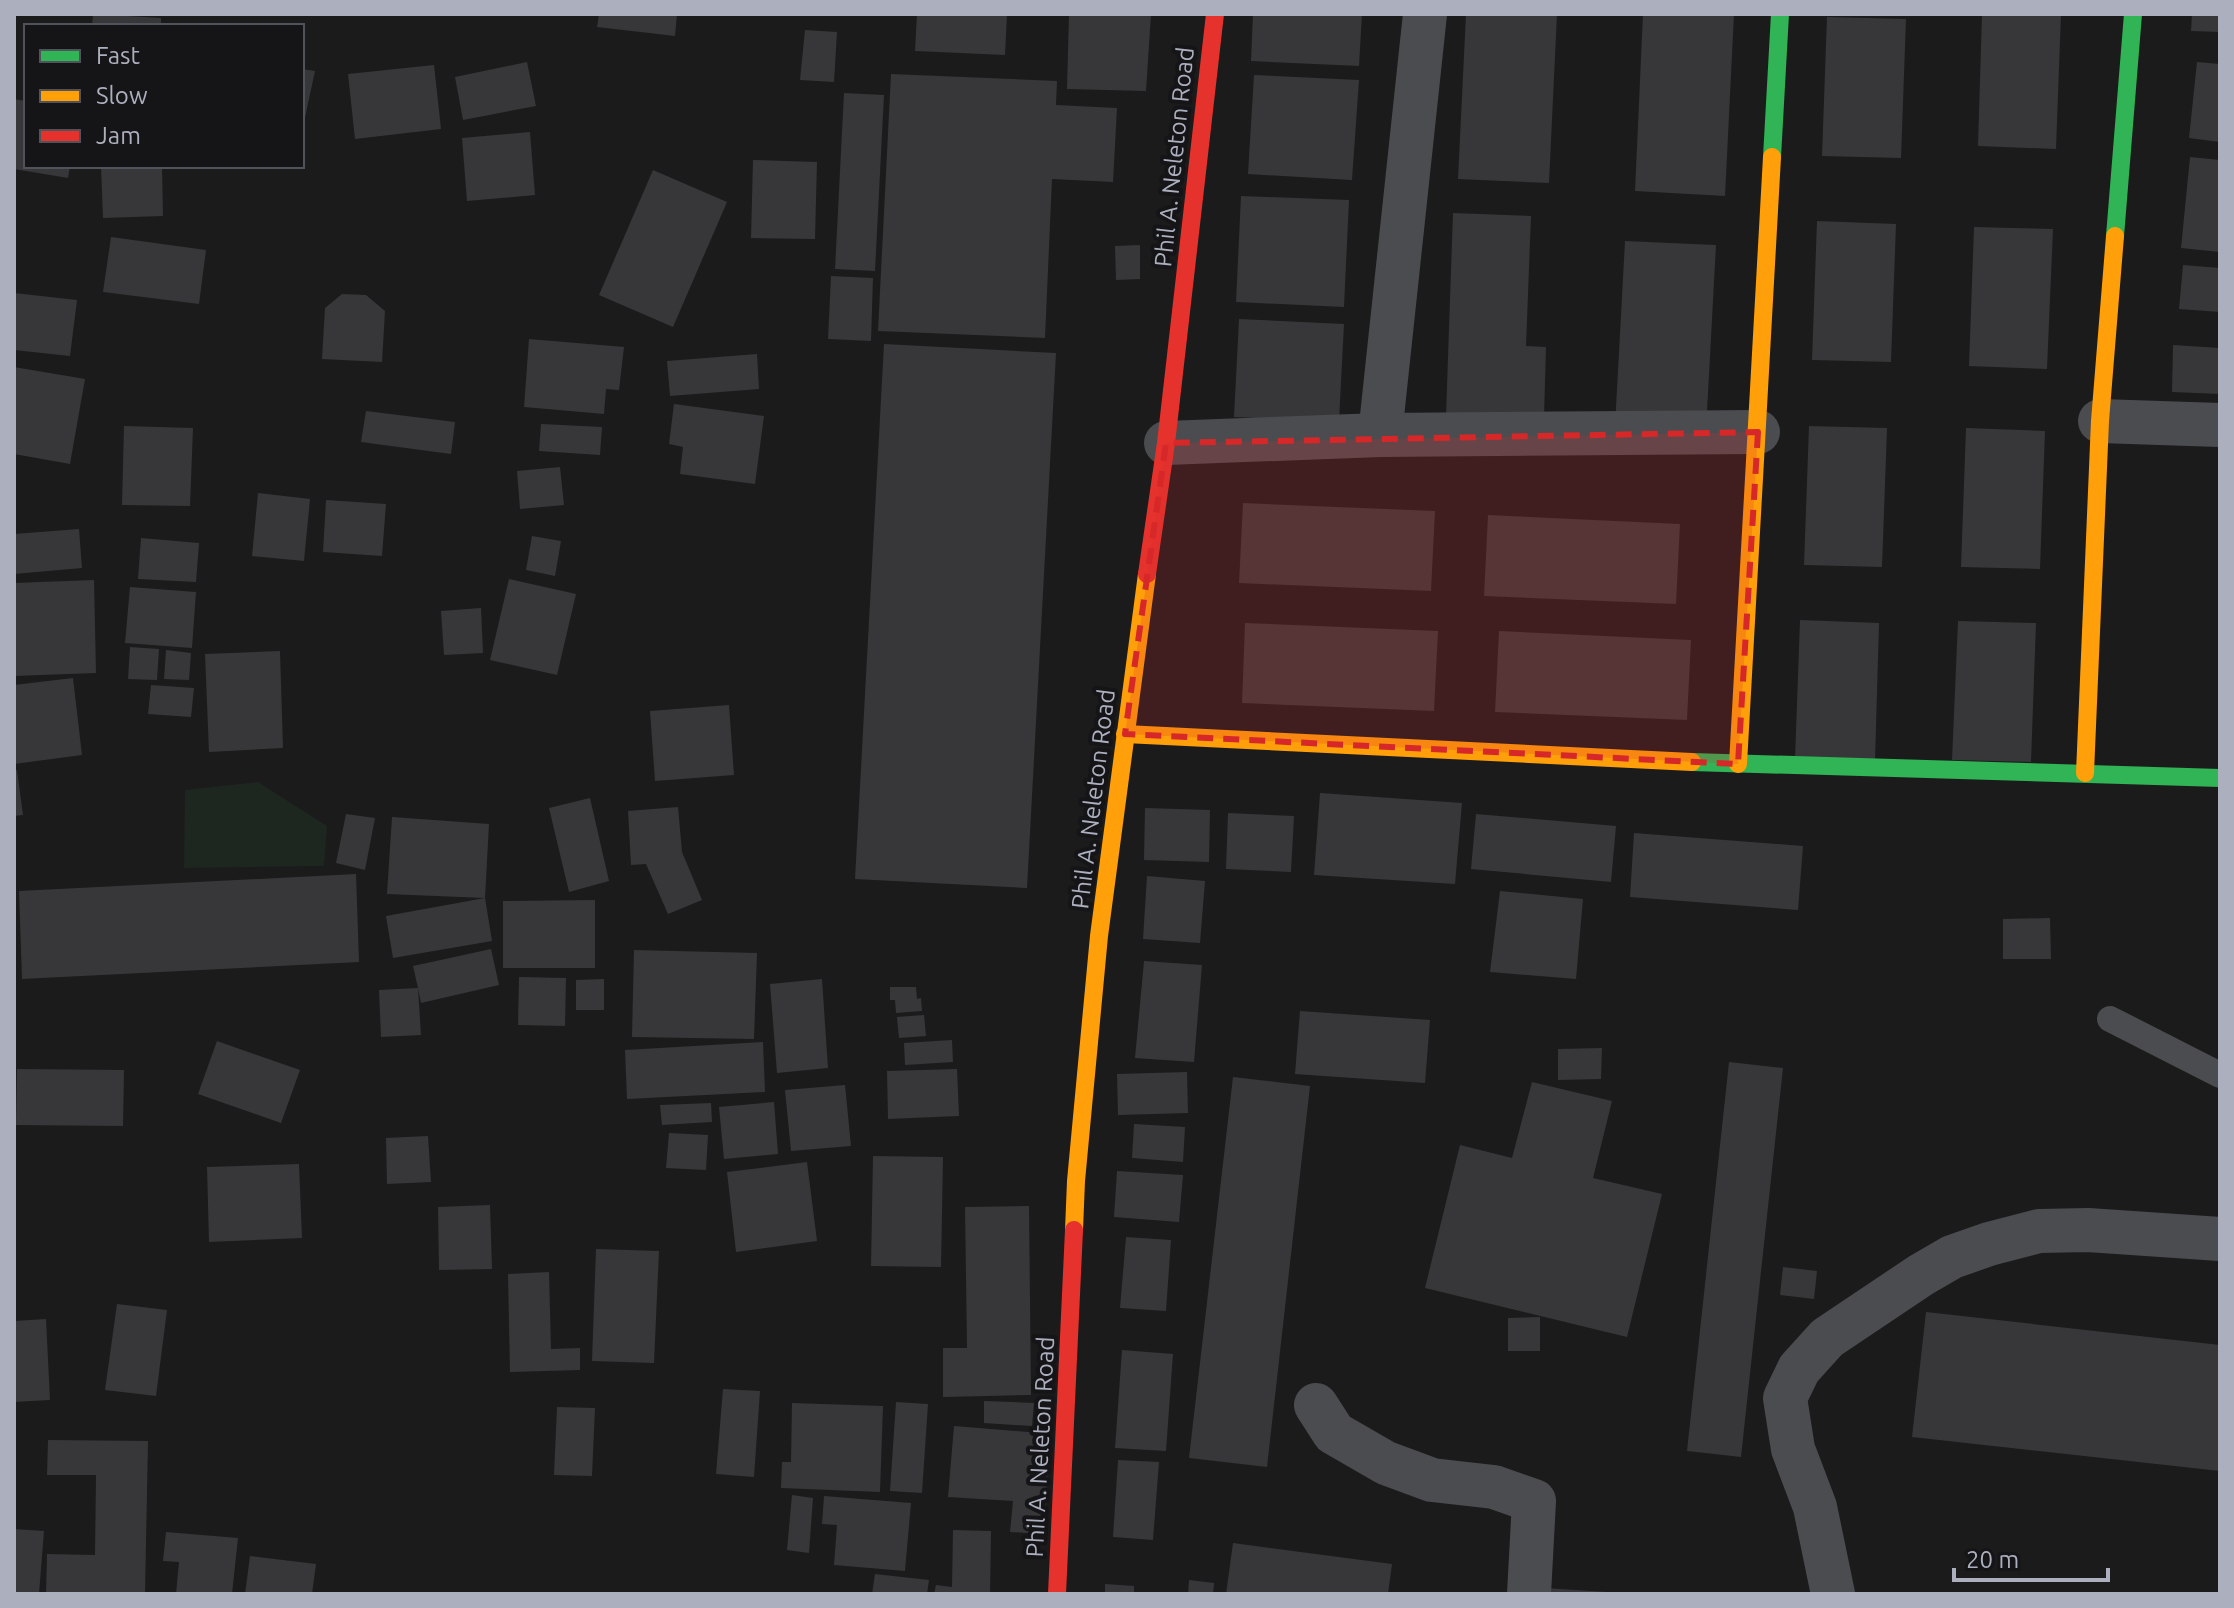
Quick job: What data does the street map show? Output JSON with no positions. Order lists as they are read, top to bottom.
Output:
{
  "streets": {
    "street": ["Phil A. Neleton Road"]
  },
  "legend": ["Fast", "Slow", "Jam"],
  "scale_bar": "20 m"
}
